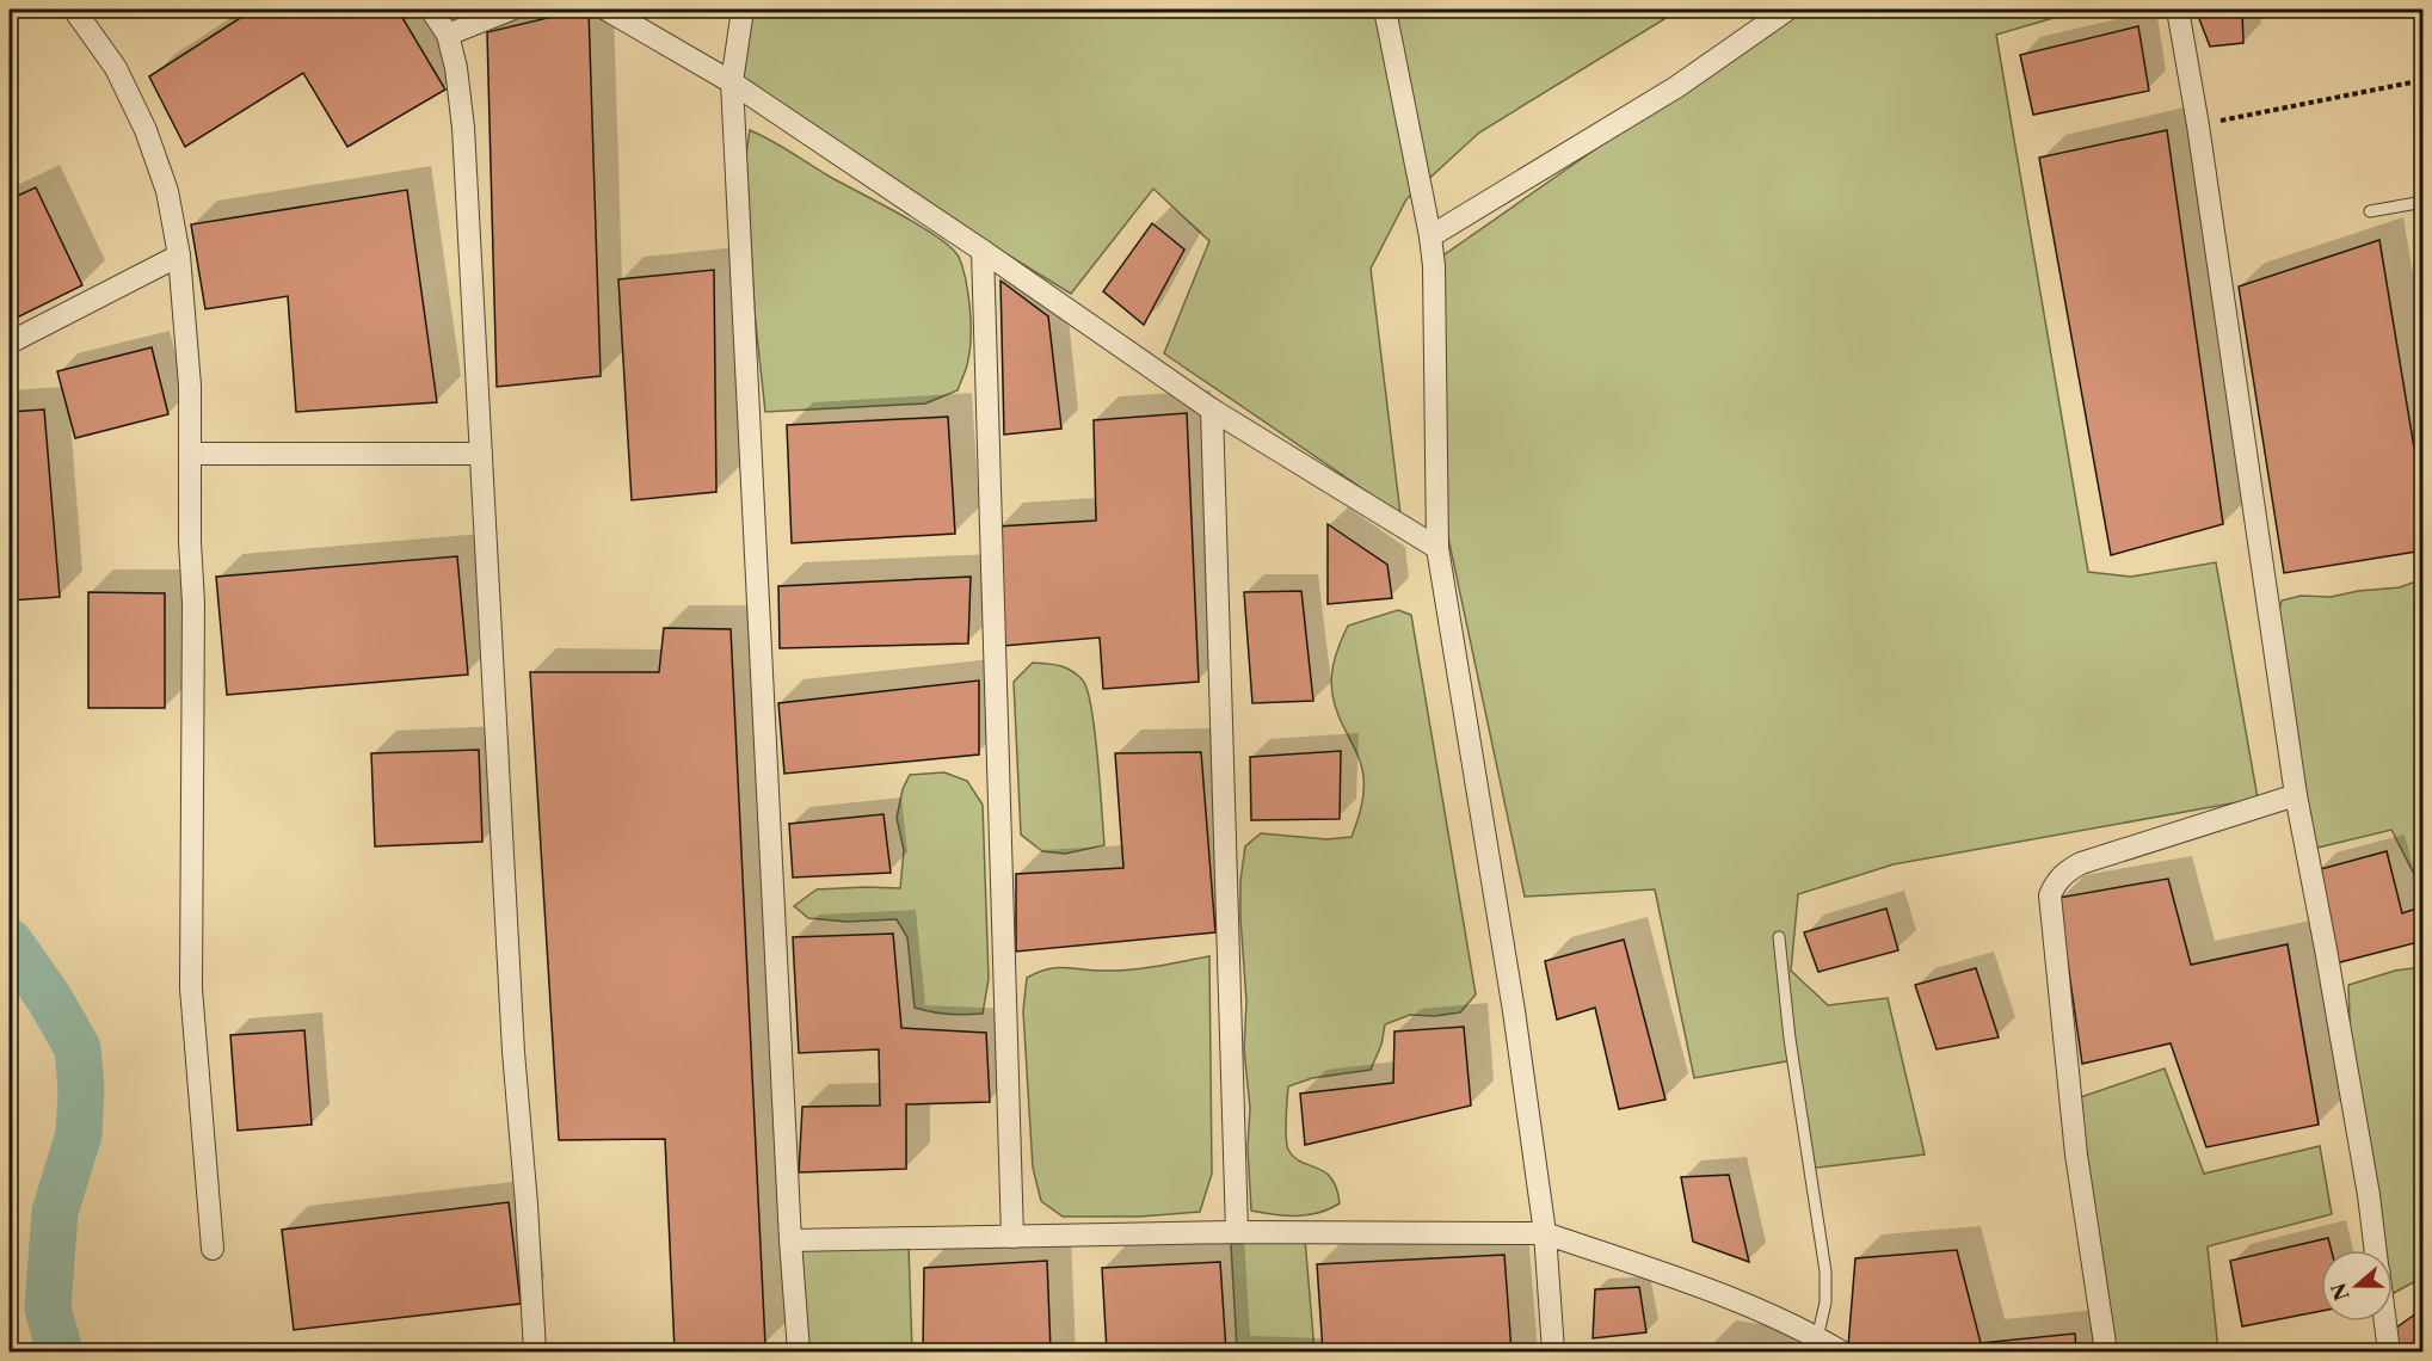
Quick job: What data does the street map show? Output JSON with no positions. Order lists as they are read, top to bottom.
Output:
{
  "north": "left"
}
